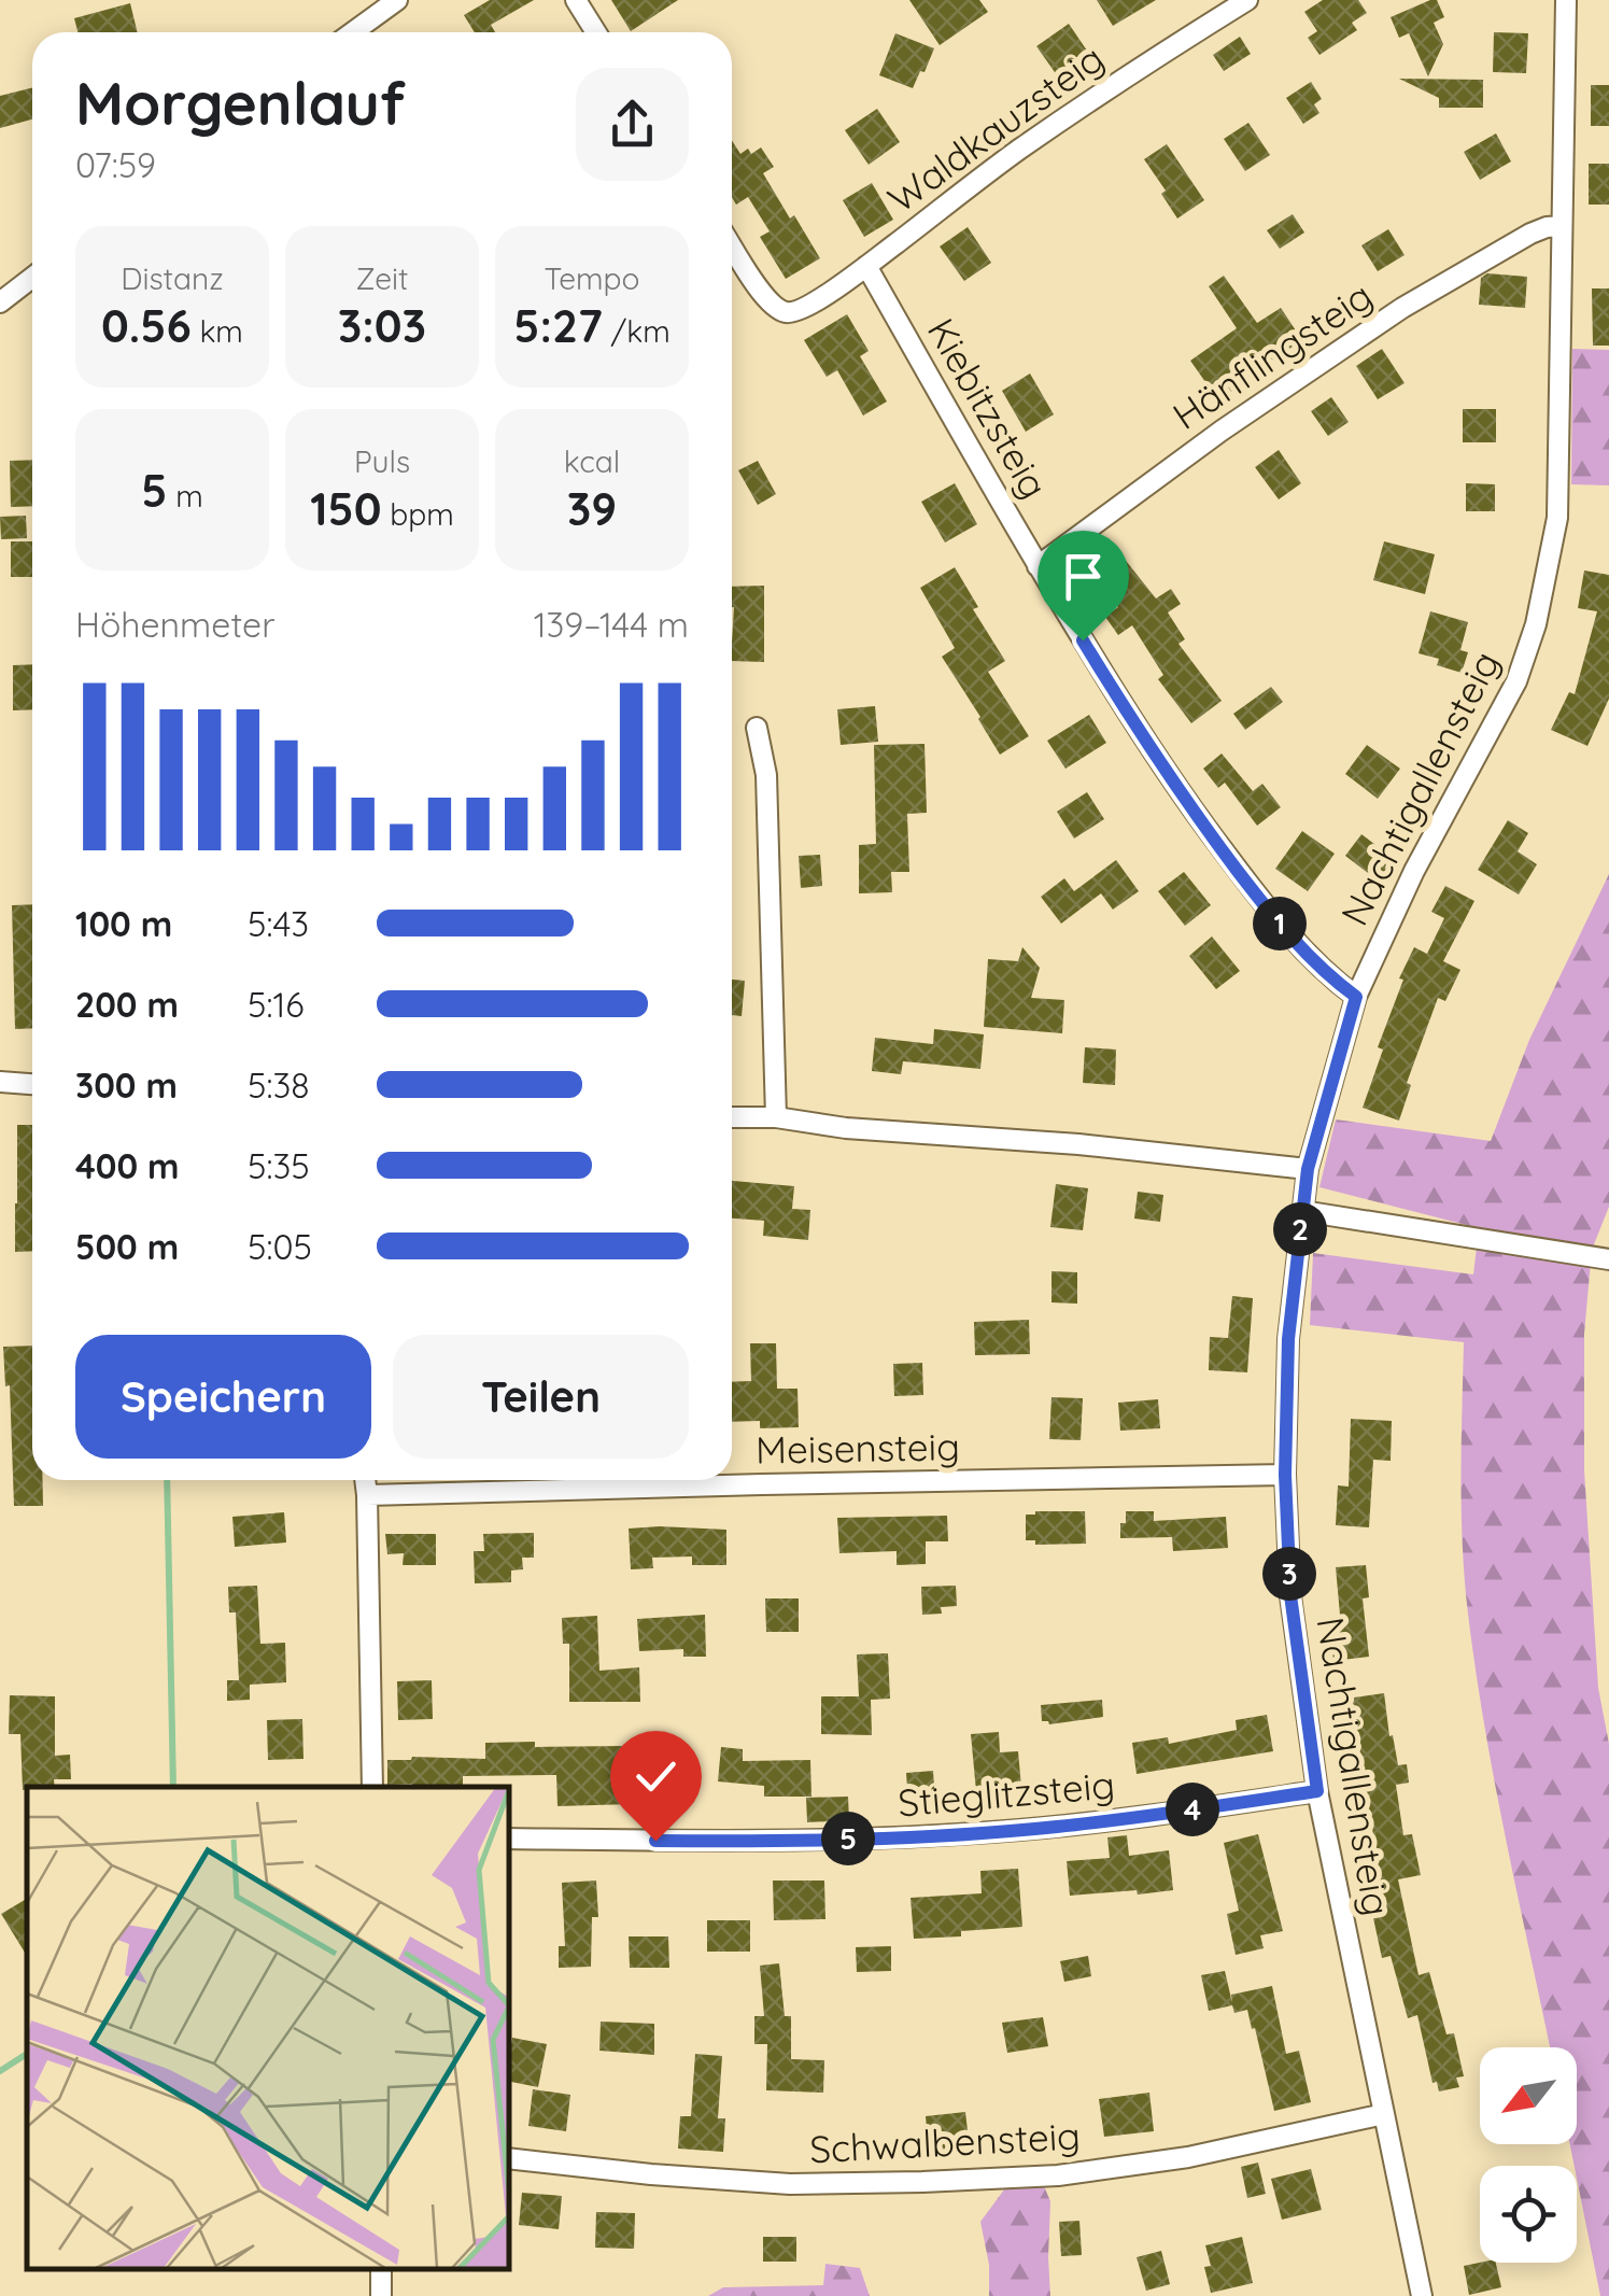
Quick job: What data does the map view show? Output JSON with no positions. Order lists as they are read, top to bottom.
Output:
{
  "streets": {
    "street": [
      "Waldkauzsteig",
      "Hänflingsteig",
      "Kiebitzsteig",
      "Nachtigallensteig",
      "Meisensteig",
      "Stieglitzsteig",
      "Schwalbensteig"
    ]
  },
  "crossings": [
    ["Waldkauzsteig", "Kiebitzsteig"],
    ["Hänflingsteig", "Kiebitzsteig"],
    ["Hänflingsteig", "Nachtigallensteig"],
    ["Kiebitzsteig", "Nachtigallensteig"],
    ["Nachtigallensteig", "Meisensteig"],
    ["Nachtigallensteig", "Stieglitzsteig"],
    ["Nachtigallensteig", "Schwalbensteig"]
  ],
  "north": "bottom left",
  "page": {
    "heading": ["Morgenlauf", "07:59"],
    "stats": [
      ["Distanz", "0.56 km"],
      ["Zeit", "3:03"],
      ["Tempo", "5:27 /km"],
      ["5 m"],
      ["Puls", "150 bpm"],
      ["kcal", "39"]
    ],
    "chart": ["Höhenmeter", "139–144 m"],
    "list": [
      {
        "name": "100 m",
        "note": "5:43"
      },
      {
        "name": "200 m",
        "note": "5:16"
      },
      {
        "name": "300 m",
        "note": "5:38"
      },
      {
        "name": "400 m",
        "note": "5:35"
      },
      {
        "name": "500 m",
        "note": "5:05"
      }
    ],
    "pins": [
      "1",
      "2",
      "3",
      "4",
      "5"
    ],
    "buttons": ["Speichern", "Teilen"]
  }
}
